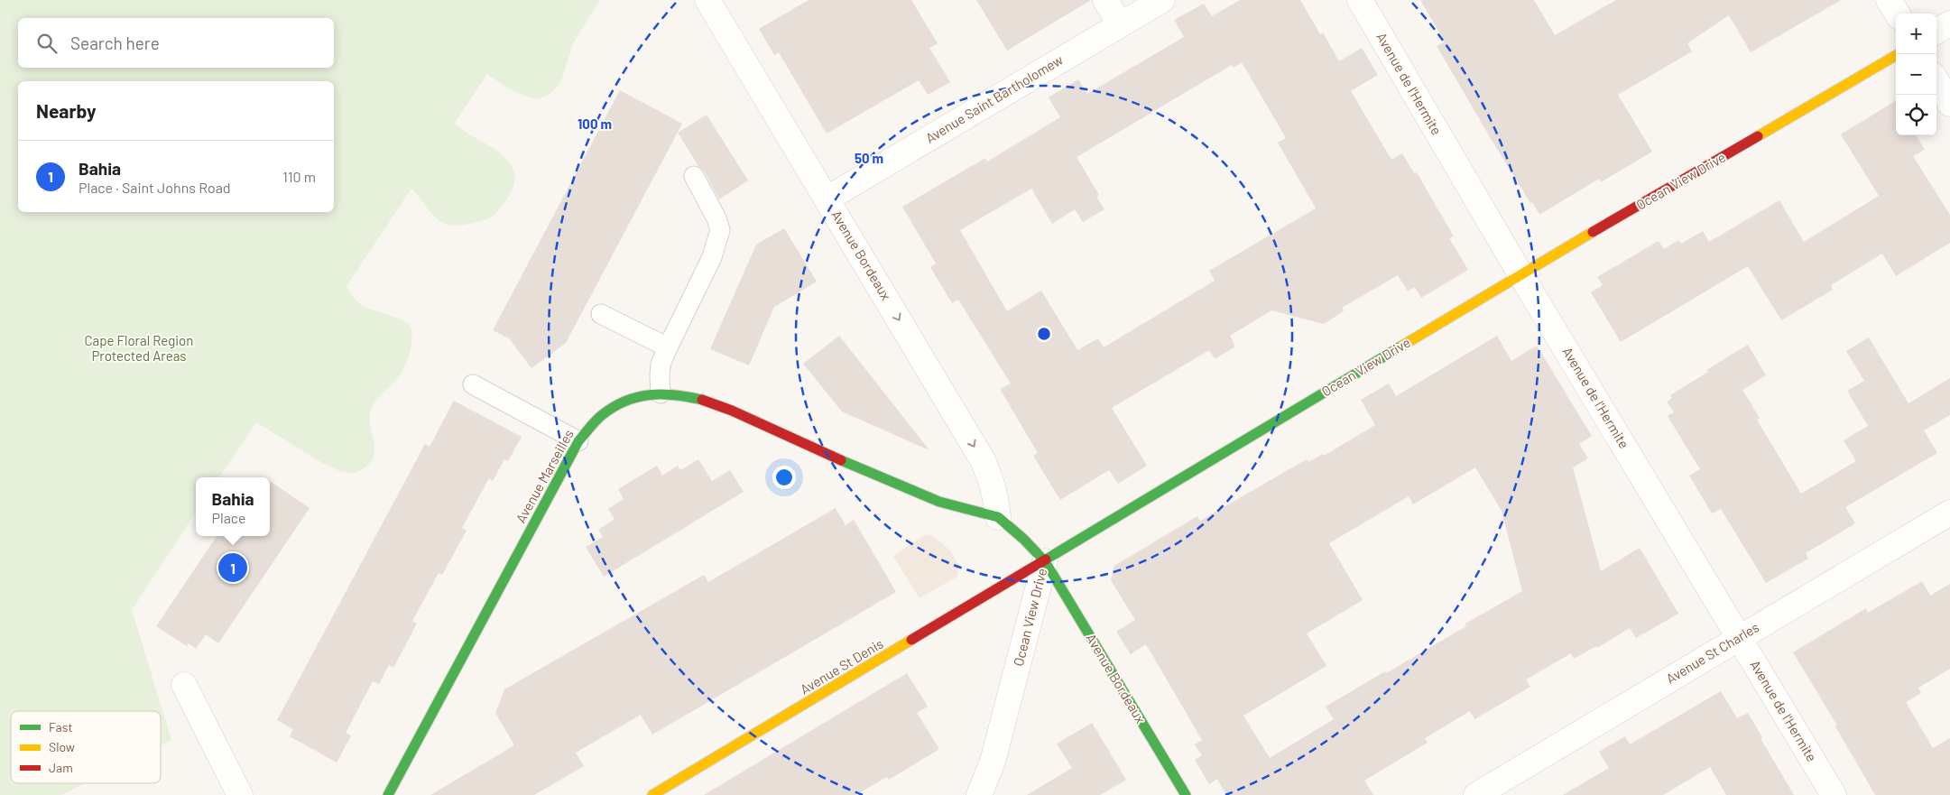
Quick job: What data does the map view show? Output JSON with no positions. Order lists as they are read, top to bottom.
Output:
{
  "streets": {
    "street": [
      "Avenue de l'Hermite",
      "Avenue Saint Bartholomew",
      "Ocean View Drive",
      "Avenue Bordeaux",
      "Avenue Marseilles",
      "Avenue St Charles",
      "Avenue St Denis"
    ]
  },
  "crossings": [
    ["Avenue de l'Hermite", "Ocean View Drive"],
    ["Avenue de l'Hermite", "Avenue St Charles"],
    ["Avenue Saint Bartholomew", "Avenue Bordeaux"],
    ["Ocean View Drive", "Avenue Bordeaux"],
    ["Ocean View Drive", "Avenue Marseilles"],
    ["Ocean View Drive", "Avenue St Denis"],
    ["Avenue Bordeaux", "Avenue Marseilles"],
    ["Avenue Bordeaux", "Avenue St Denis"],
    ["Avenue Marseilles", "Avenue St Denis"]
  ],
  "one_way": ["Avenue Bordeaux"],
  "parks": ["Cape Floral Region Protected Areas"],
  "legend": ["Fast", "Slow", "Jam"],
  "page": {
    "map_buttons": ["+", "−"],
    "search": "Search here",
    "heading": "Nearby",
    "list": [
      {
        "mark": "1",
        "name": "Bahia",
        "note": "Place · Saint Johns Road",
        "value": "110 m"
      }
    ],
    "popup": ["Bahia", "Place"],
    "pins": "1"
  },
  "rings": ["100 m", "50 m"]
}
